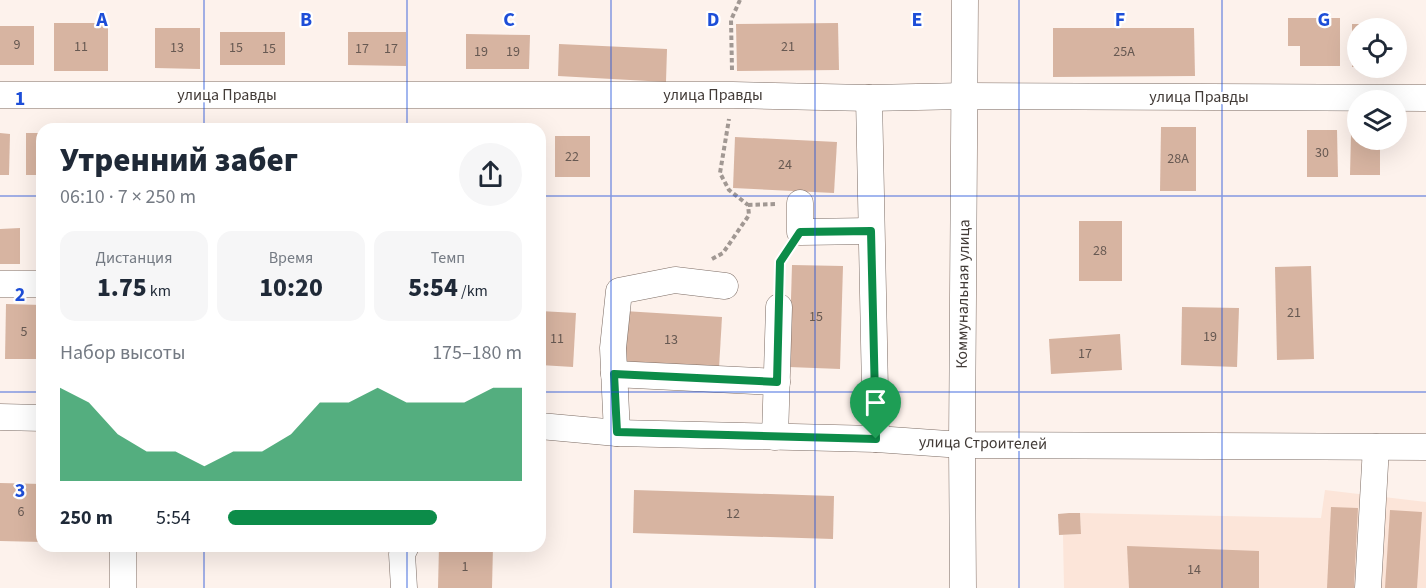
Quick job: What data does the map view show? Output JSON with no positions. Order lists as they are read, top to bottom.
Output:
{
  "streets": {
    "street": ["улица Правды", "Коммунальная улица", "улица Строителей"]
  },
  "crossings": [
    ["улица Правды", "Коммунальная улица"],
    ["Коммунальная улица", "улица Строителей"]
  ],
  "house_numbers": [
    "9",
    "11",
    "21",
    "13",
    "15",
    "15",
    "17",
    "17",
    "19",
    "19",
    "25А",
    "30",
    "22",
    "28А",
    "24",
    "28",
    "21",
    "15",
    "5",
    "19",
    "11",
    "13",
    "17",
    "6",
    "12",
    "1",
    "14"
  ],
  "page": {
    "heading": ["Утренний забег", "06:10 · 7 × 250 m"],
    "stats": [
      ["Дистанция", "1.75 km"],
      ["Время", "10:20"],
      ["Темп", "5:54 /km"]
    ],
    "chart": ["Набор высоты", "175–180 m"],
    "list": [
      {
        "name": "250 m",
        "note": "5:54"
      }
    ]
  },
  "grid": {
    "columns": [
      "A",
      "B",
      "C",
      "D",
      "E",
      "F",
      "G"
    ],
    "rows": ["1", "2", "3"]
  }
}
